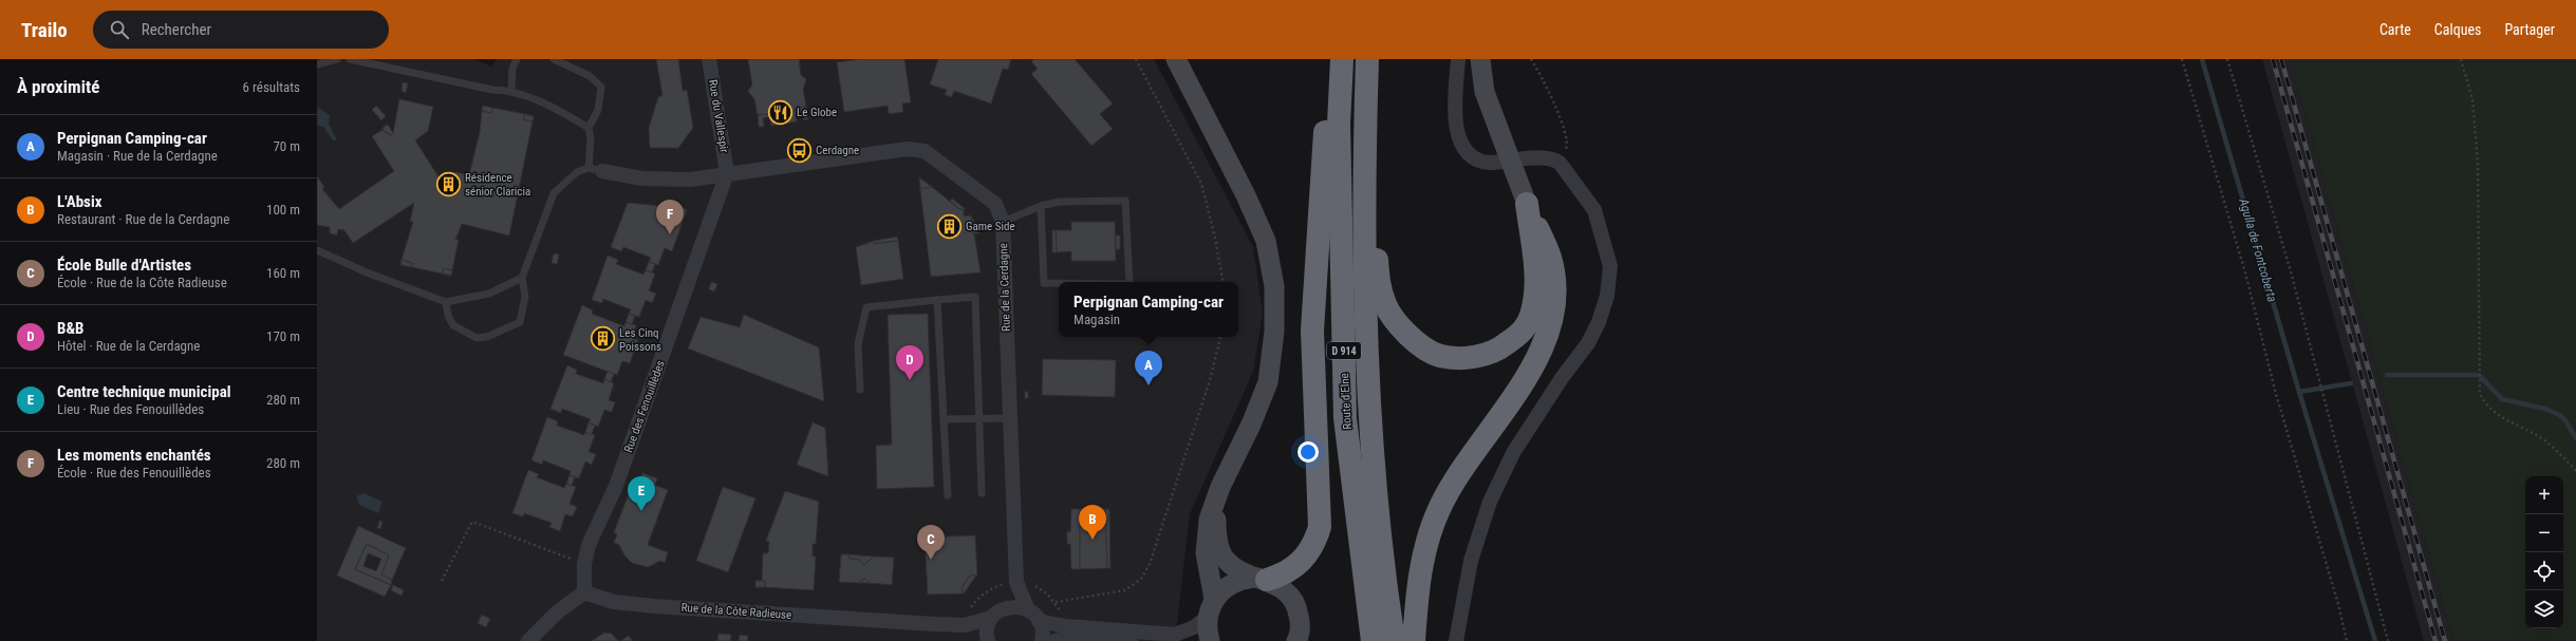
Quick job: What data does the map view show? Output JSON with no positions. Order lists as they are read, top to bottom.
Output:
{
  "streets": {
    "highway": ["D 914", "Route d'Elne"],
    "street": [
      "Rue du Vallespir",
      "Rue de la Cerdagne",
      "Rue des Fenouillèdes",
      "Rue de la Côte Radieuse"
    ]
  },
  "crossings": [
    ["Rue du Vallespir", "Rue de la Cerdagne"],
    ["Rue du Vallespir", "Rue des Fenouillèdes"],
    ["Rue de la Cerdagne", "Rue des Fenouillèdes"],
    ["Rue des Fenouillèdes", "Rue de la Côte Radieuse"]
  ],
  "water": ["Agulla de Fontcoberta"],
  "places": {
    "restaurant": ["Le Globe"],
    "bus stop": ["Cerdagne"],
    "building": ["Résidence sénior Claricia", "Game Side", "Les Cinq Poissons"]
  },
  "page": {
    "header": "Trailo",
    "search": "Rechercher",
    "nav": ["Carte", "Calques", "Partager"],
    "heading": ["À proximité", "6 résultats"],
    "list": [
      {
        "mark": "A",
        "name": "Perpignan Camping-car",
        "note": "Magasin · Rue de la Cerdagne",
        "value": "70 m"
      },
      {
        "mark": "B",
        "name": "L'Absix",
        "note": "Restaurant · Rue de la Cerdagne",
        "value": "100 m"
      },
      {
        "mark": "C",
        "name": "École Bulle d'Artistes",
        "note": "École · Rue de la Côte Radieuse",
        "value": "160 m"
      },
      {
        "mark": "D",
        "name": "B&B",
        "note": "Hôtel · Rue de la Cerdagne",
        "value": "170 m"
      },
      {
        "mark": "E",
        "name": "Centre technique municipal",
        "note": "Lieu · Rue des Fenouillèdes",
        "value": "280 m"
      },
      {
        "mark": "F",
        "name": "Les moments enchantés",
        "note": "École · Rue des Fenouillèdes",
        "value": "280 m"
      }
    ],
    "pins": [
      "F",
      "D",
      "A",
      "E",
      "B",
      "C"
    ],
    "popup": ["Perpignan Camping-car", "Magasin"],
    "map_buttons": ["+", "−"]
  }
}
